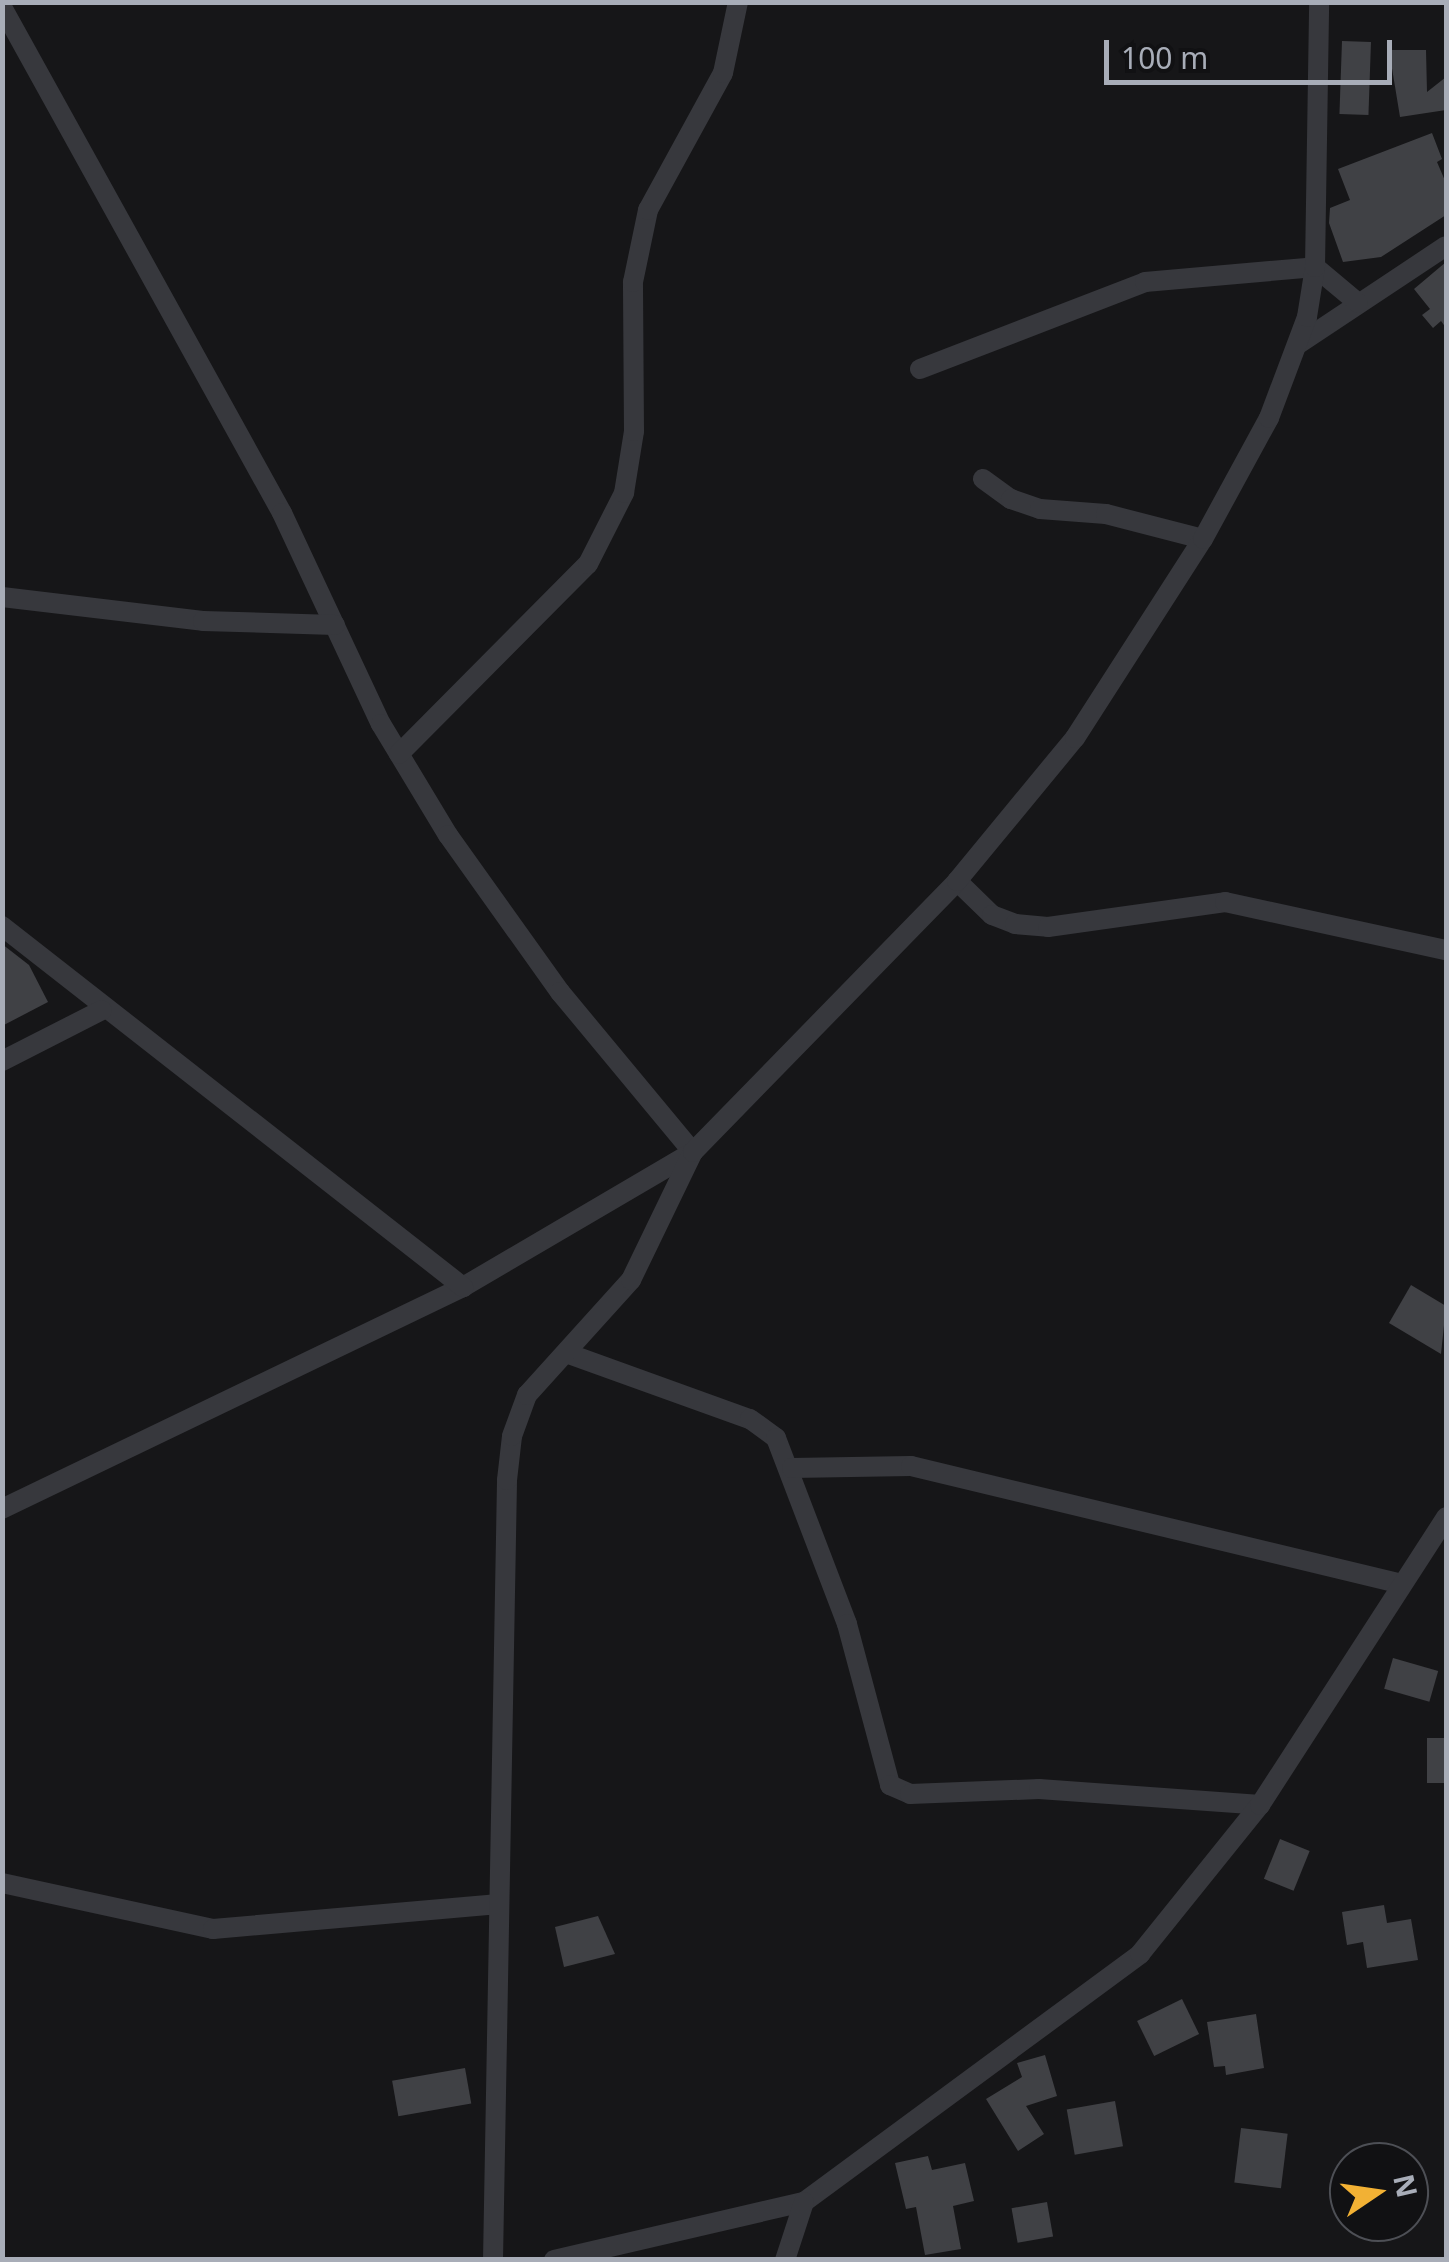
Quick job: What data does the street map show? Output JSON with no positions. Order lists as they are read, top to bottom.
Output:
{
  "scale_bar": "100 m",
  "north": "right"
}
